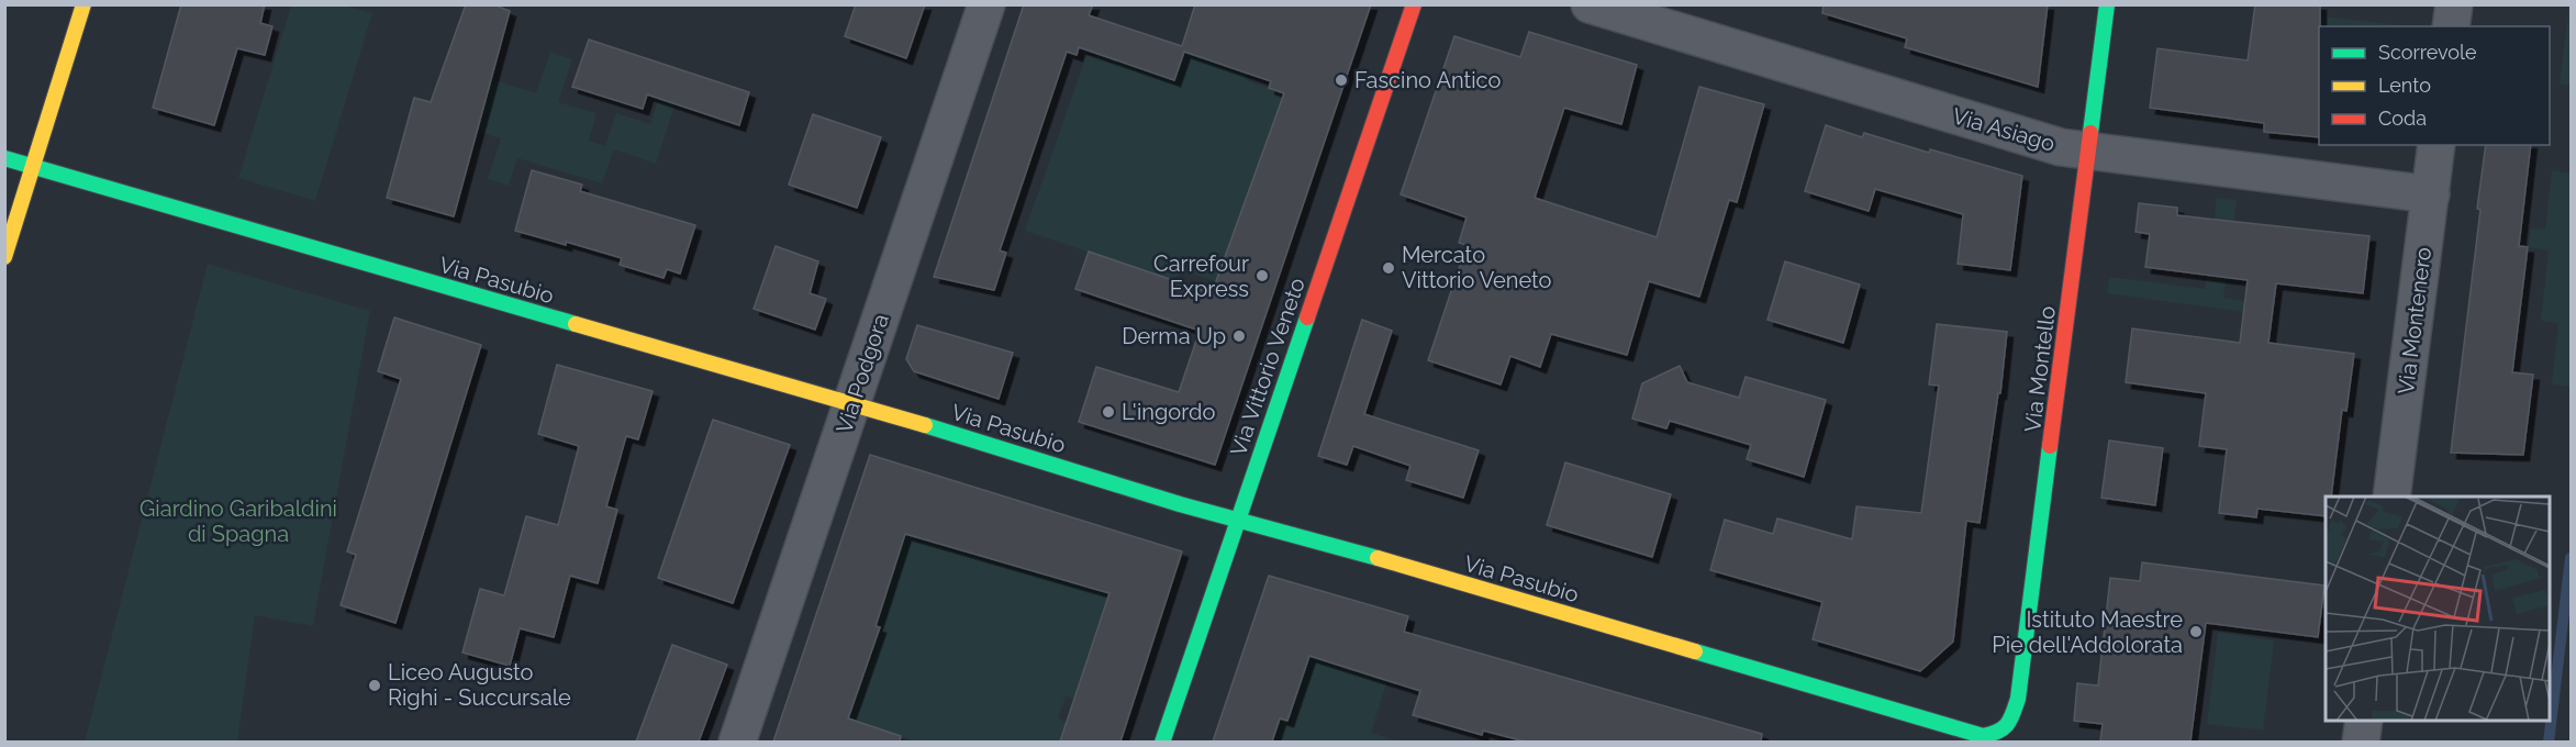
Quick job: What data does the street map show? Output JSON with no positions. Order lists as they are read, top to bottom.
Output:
{
  "streets": {
    "street": [
      "Via Asiago",
      "Via Pasubio",
      "Via Montenero",
      "Via Vittorio Veneto",
      "Via Montello",
      "Via Podgora"
    ]
  },
  "crossings": [
    ["Via Asiago", "Via Montenero"],
    ["Via Asiago", "Via Montello"],
    ["Via Pasubio", "Via Vittorio Veneto"],
    ["Via Pasubio", "Via Montello"],
    ["Via Pasubio", "Via Podgora"]
  ],
  "parks": ["Giardino Garibaldini di Spagna"],
  "places": [
    "Fascino Antico",
    "Mercato Vittorio Veneto",
    "Carrefour Express",
    "Derma Up",
    "L'ingordo",
    "Istituto Maestre Pie dell'Addolorata",
    "Liceo Augusto Righi - Succursale"
  ],
  "legend": ["Scorrevole", "Lento", "Coda"]
}
